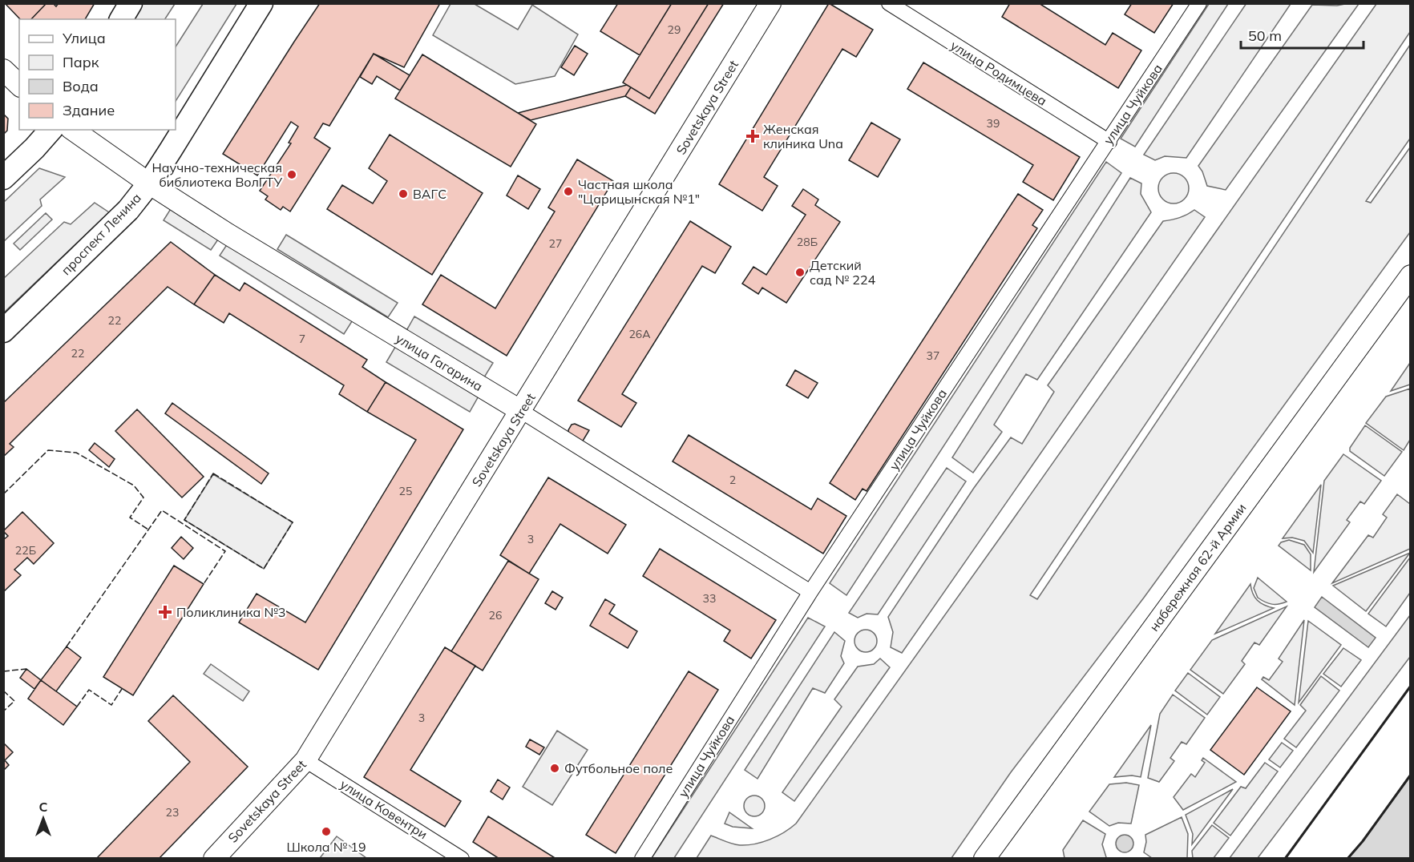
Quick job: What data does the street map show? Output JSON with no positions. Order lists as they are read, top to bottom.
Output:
{
  "streets": {
    "main road": ["проспект Ленина"],
    "street": [
      "улица Родимцева",
      "улица Чуйкова",
      "Sovetskaya Street",
      "улица Гагарина",
      "набережная 62-й Армии",
      "улица Ковентри"
    ]
  },
  "crossings": [
    ["улица Родимцева", "улица Чуйкова"],
    ["улица Чуйкова", "улица Гагарина"],
    ["Sovetskaya Street", "улица Гагарина"],
    ["Sovetskaya Street", "улица Ковентри"],
    ["проспект Ленина", "улица Гагарина"]
  ],
  "places": {
    "health": ["Женская клиника Una", "Поликлиника №3"],
    "other": [
      "Научно-техническая библиотека ВолГТУ",
      "Частная школа \"Царицынская №1\"",
      "ВАГС",
      "Детский сад № 224",
      "Футбольное поле",
      "Школа № 19"
    ]
  },
  "house_numbers": [
    "29",
    "39",
    "28Б",
    "27",
    "22",
    "26А",
    "7",
    "22",
    "37",
    "2",
    "25",
    "3",
    "22Б",
    "33",
    "26",
    "3",
    "23"
  ],
  "legend": [
    "Улица",
    "Парк",
    "Вода",
    "Здание"
  ],
  "scale_bar": "50 m",
  "north": "top"
}
